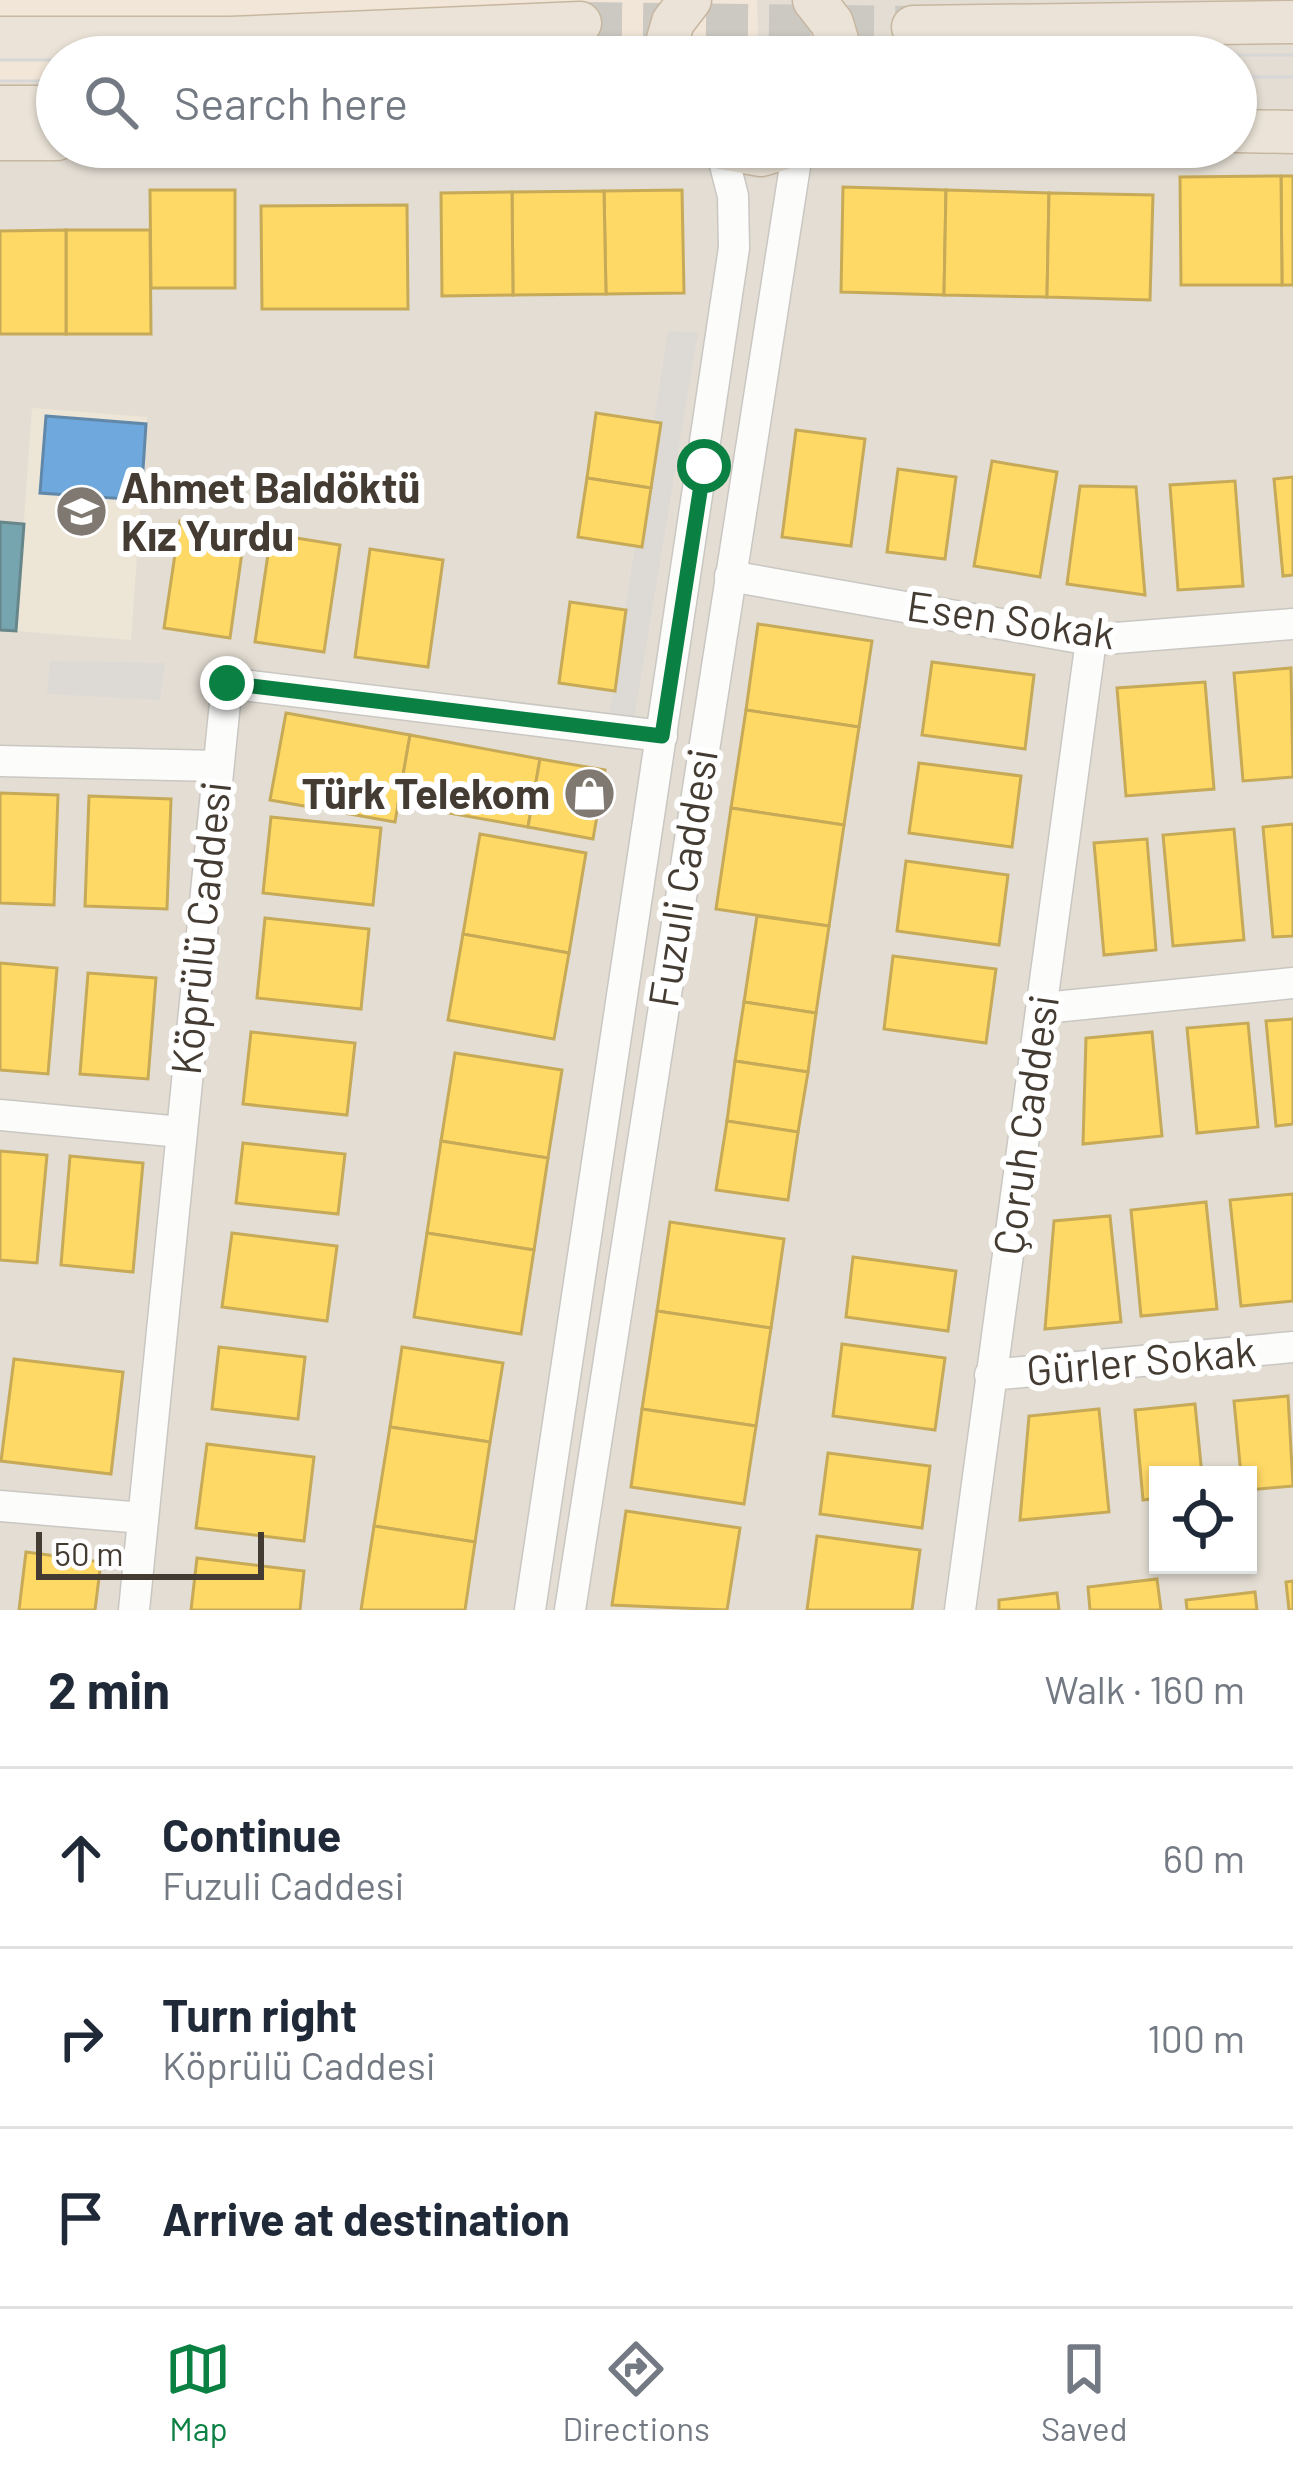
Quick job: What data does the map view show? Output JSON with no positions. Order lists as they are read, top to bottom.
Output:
{
  "streets": {
    "street": [
      "Esen Sokak",
      "Fuzuli Caddesi",
      "Köprülü Caddesi",
      "Çoruh Caddesi",
      "Gürler Sokak"
    ]
  },
  "crossings": [
    ["Esen Sokak", "Fuzuli Caddesi"],
    ["Esen Sokak", "Çoruh Caddesi"],
    ["Fuzuli Caddesi", "Köprülü Caddesi"],
    ["Çoruh Caddesi", "Gürler Sokak"]
  ],
  "places": {
    "school or university": ["Ahmet Baldöktü Kız Yurdu"],
    "shop": ["Türk Telekom"]
  },
  "scale_bar": "50 m",
  "page": {
    "search": "Search here",
    "scale": "50 m",
    "heading": ["2 min", "Walk · 160 m"],
    "list": [
      ["Continue", "Fuzuli Caddesi", "60 m"],
      ["Turn right", "Köprülü Caddesi", "100 m"],
      "Arrive at destination"
    ],
    "nav": ["Map", "Directions", "Saved"]
  }
}
